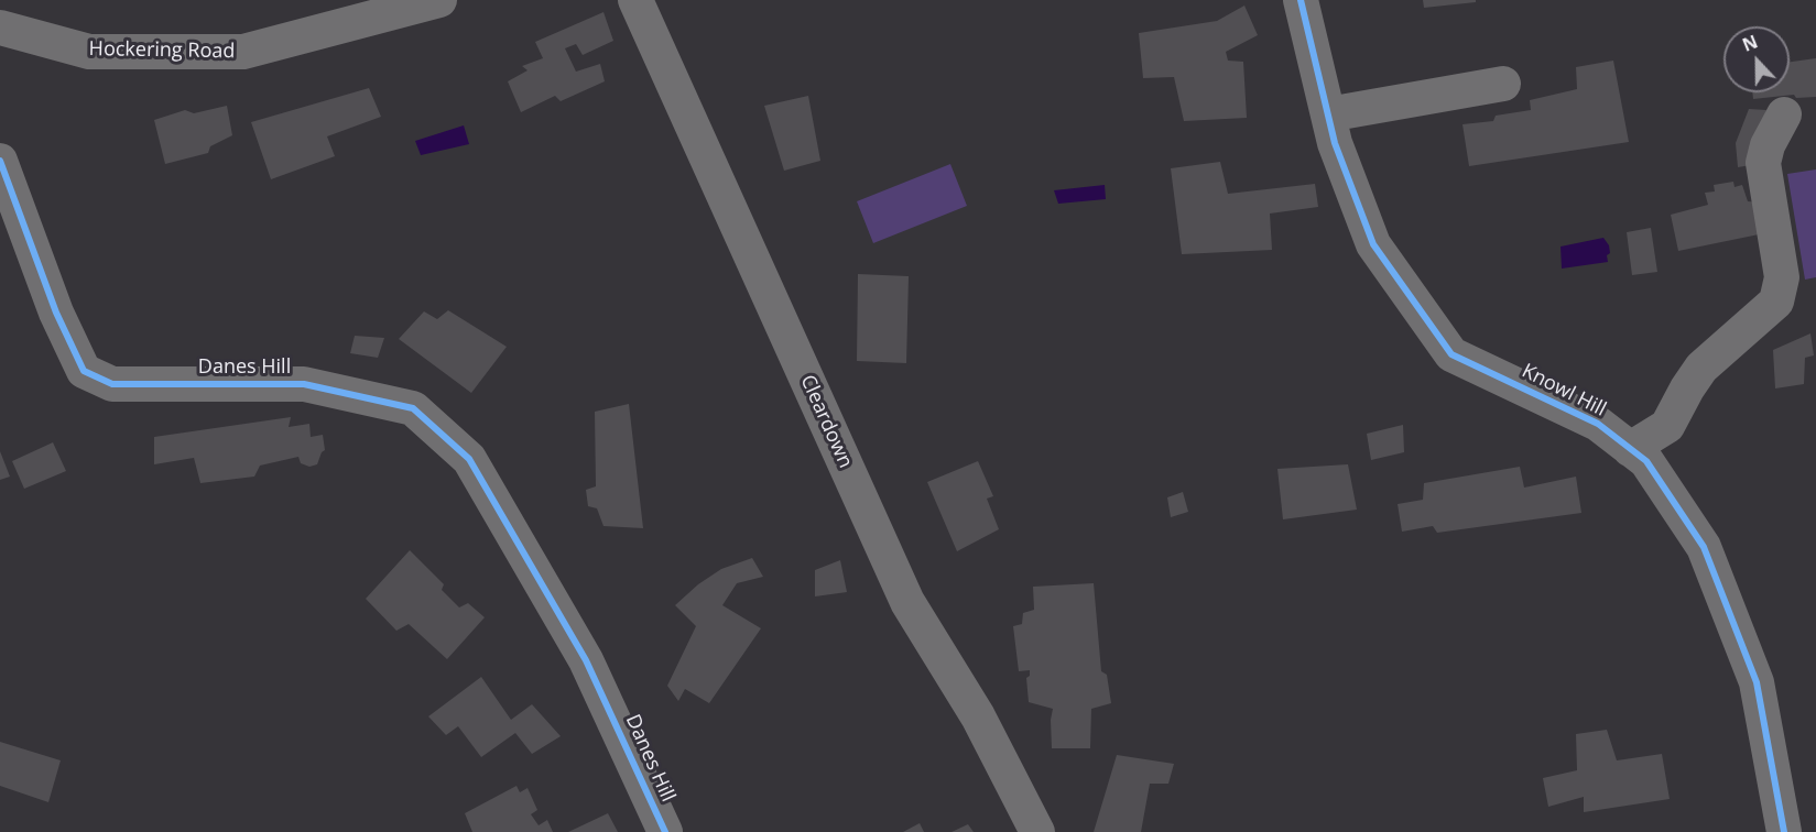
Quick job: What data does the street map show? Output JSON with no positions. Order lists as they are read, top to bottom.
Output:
{
  "streets": {
    "street": [
      "Hockering Road",
      "Danes Hill",
      "Knowl Hill",
      "Cleardown"
    ]
  },
  "north": "top"
}
